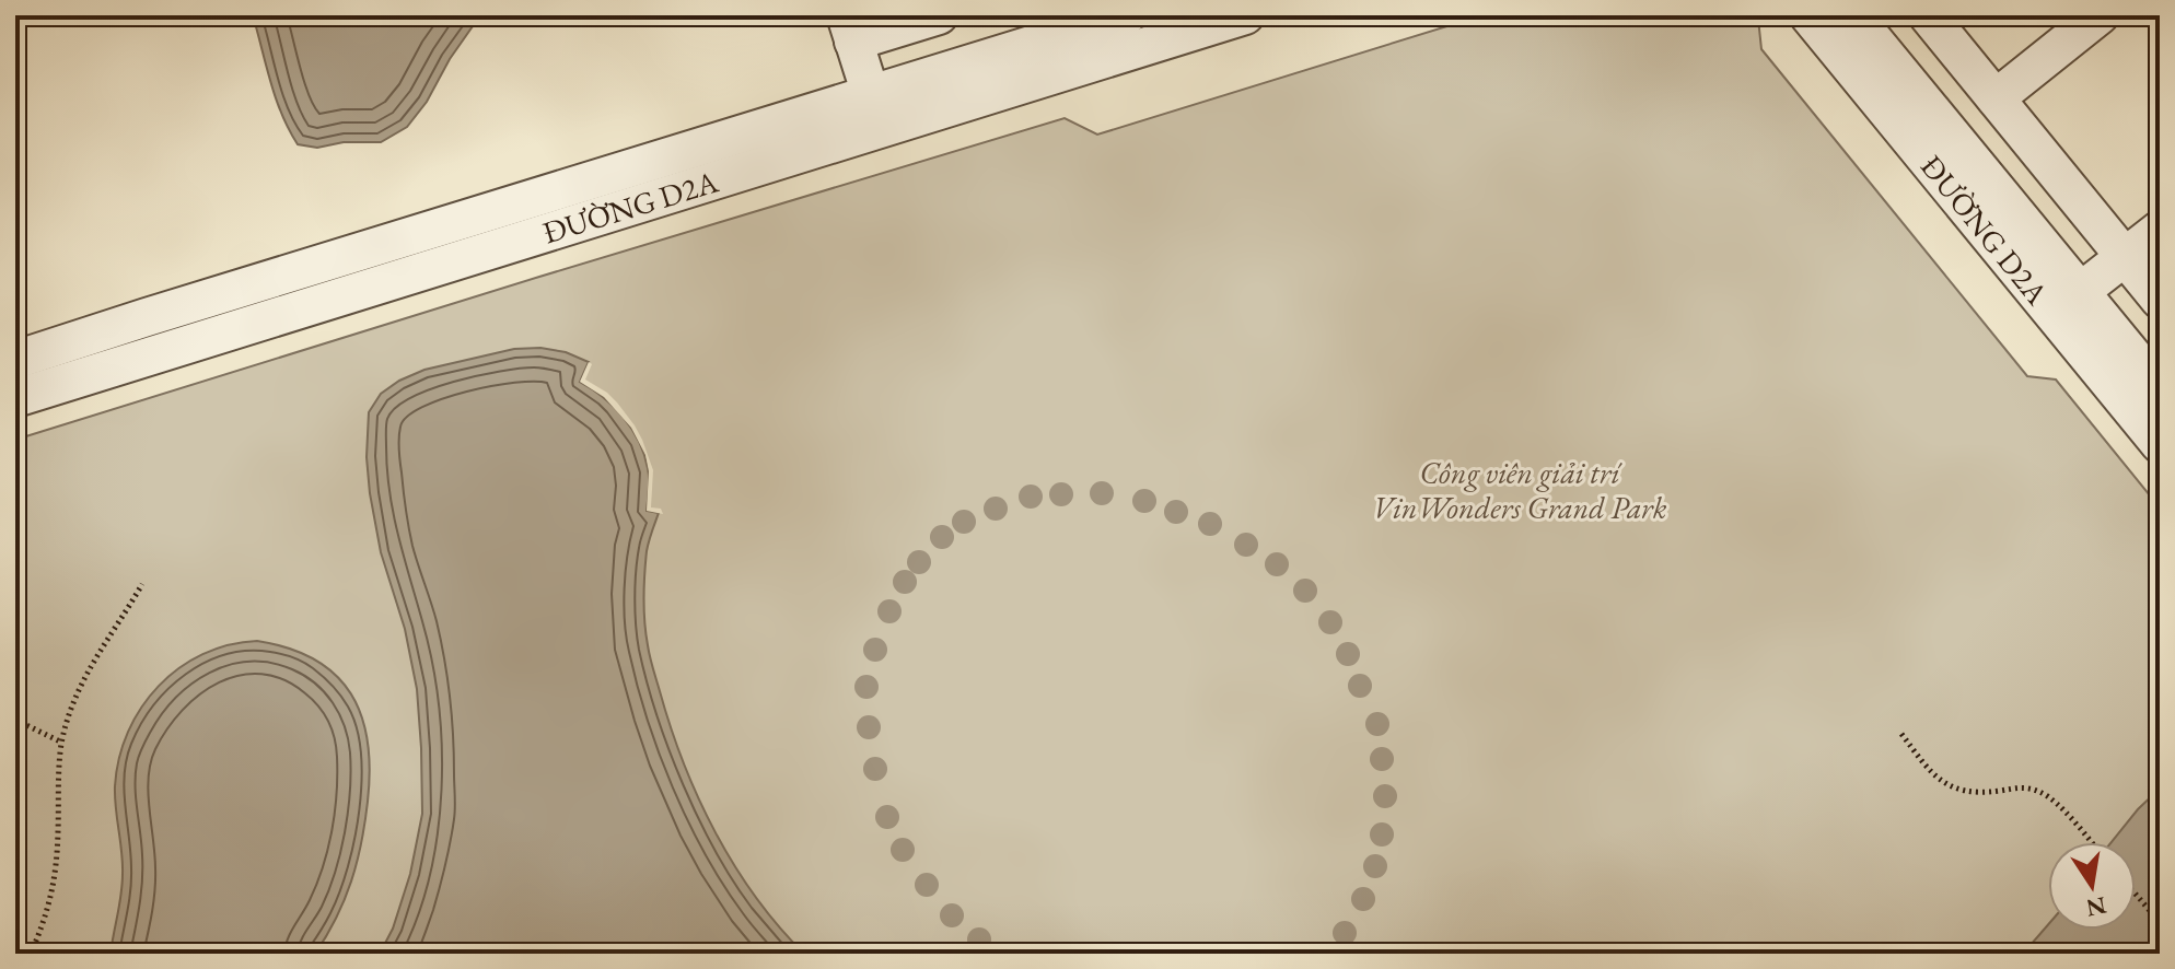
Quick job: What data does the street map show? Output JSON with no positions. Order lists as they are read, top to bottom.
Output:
{
  "streets": {
    "street": ["ĐƯỜNG D2A"]
  },
  "parks": ["Công viên giải trí VinWonders Grand Park"],
  "north": "bottom"
}
